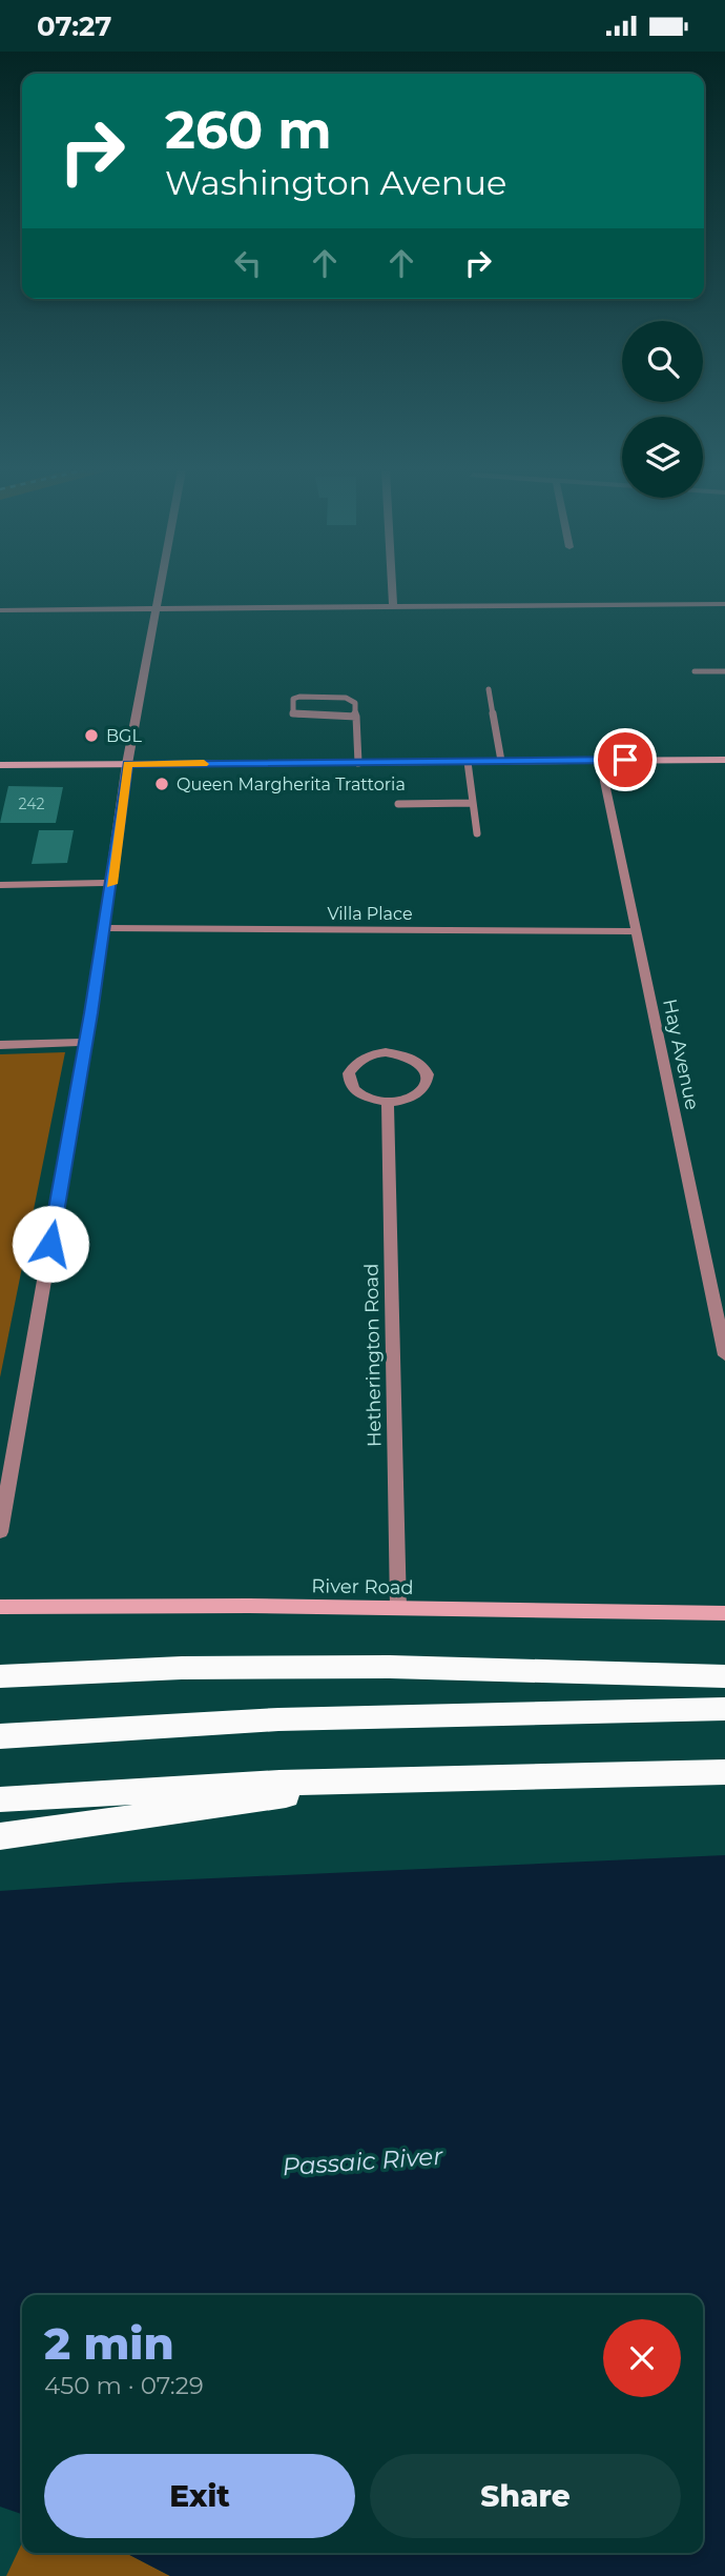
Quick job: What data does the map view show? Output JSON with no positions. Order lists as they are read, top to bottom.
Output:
{
  "streets": {
    "main road": ["River Road"],
    "street": ["Villa Place", "Hay Avenue", "Hetherington Road"]
  },
  "crossings": [
    ["Villa Place", "Hay Avenue"],
    ["Hetherington Road", "River Road"]
  ],
  "water": ["Passaic River"],
  "places": ["BGL", "Queen Margherita Trattoria"],
  "house_numbers": ["242"],
  "page": {
    "status": "07:27",
    "turn": ["260 m", "Washington Avenue"],
    "heading": ["2 min", "450 m · 07:29"],
    "buttons": ["Exit", "Share"]
  }
}
